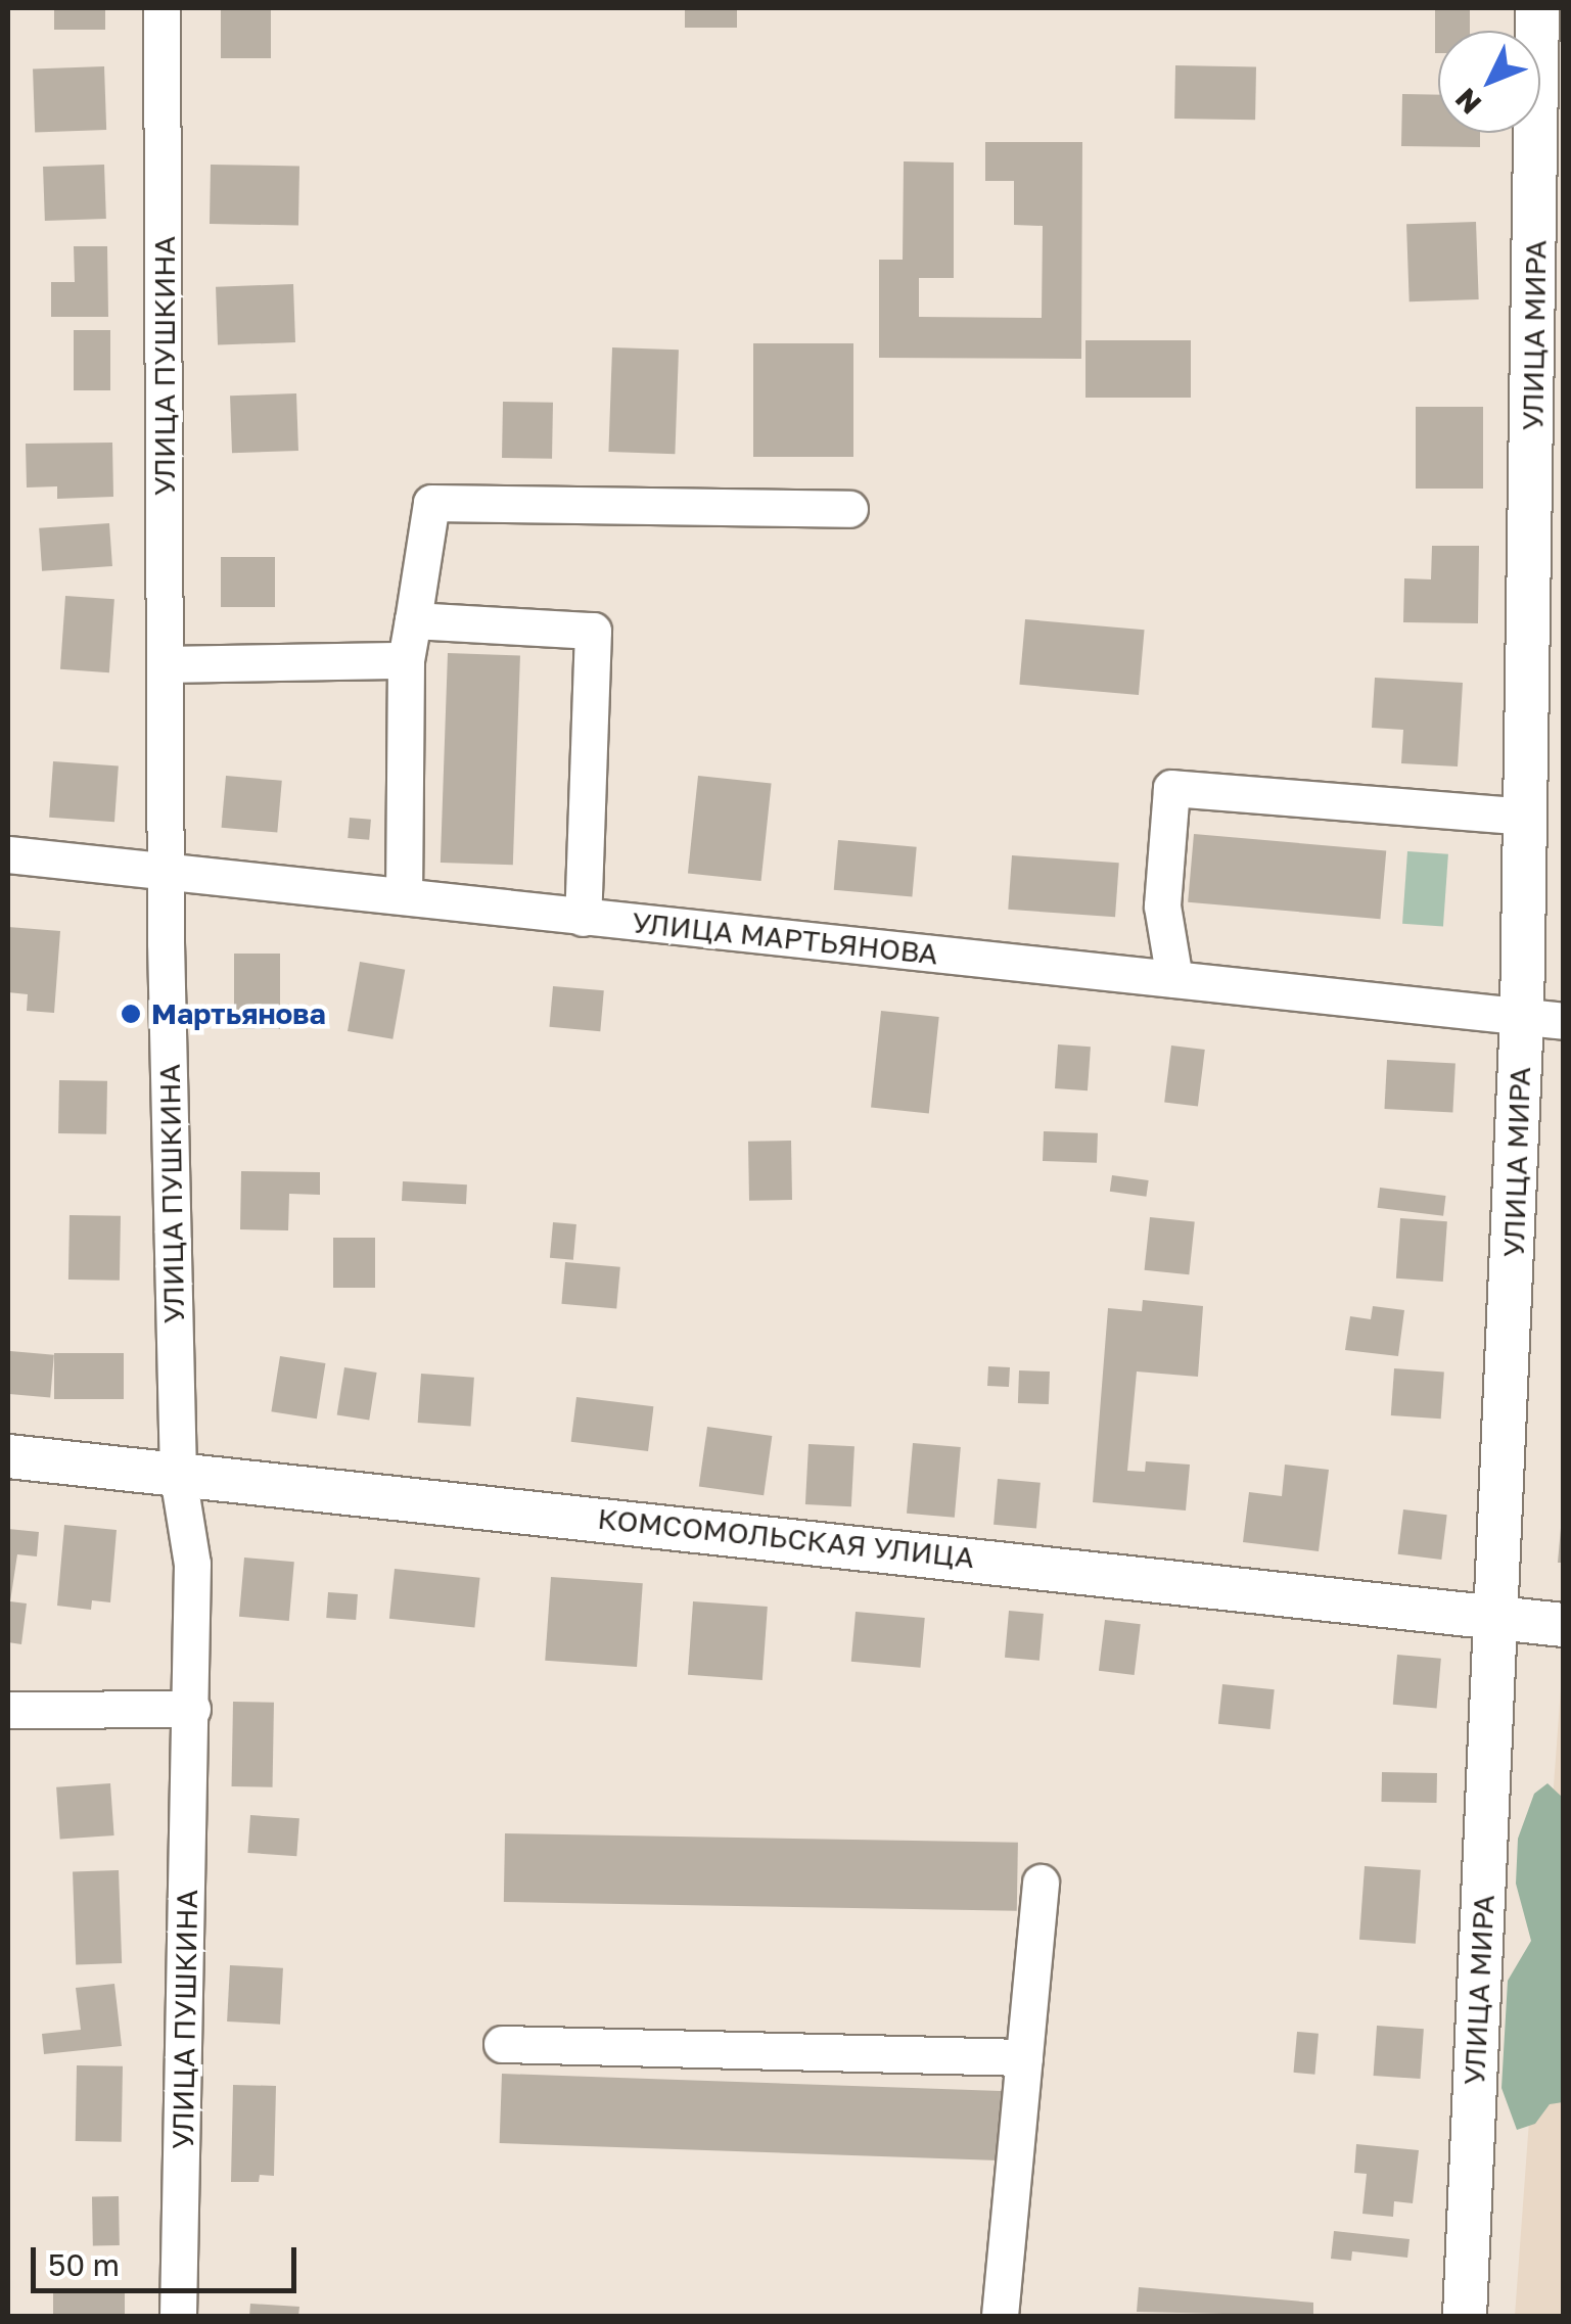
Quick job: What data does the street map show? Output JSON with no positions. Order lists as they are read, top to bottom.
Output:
{
  "streets": {
    "main road": ["УЛИЦА МИРА", "КОМСОМОЛЬСКАЯ УЛИЦА"],
    "street": ["УЛИЦА ПУШКИНА", "УЛИЦА МАРТЬЯНОВА"]
  },
  "crossings": [
    ["УЛИЦА МИРА", "УЛИЦА МАРТЬЯНОВА"],
    ["УЛИЦА МИРА", "КОМСОМОЛЬСКАЯ УЛИЦА"],
    ["УЛИЦА ПУШКИНА", "УЛИЦА МАРТЬЯНОВА"],
    ["УЛИЦА ПУШКИНА", "КОМСОМОЛЬСКАЯ УЛИЦА"]
  ],
  "places": ["Мартьянова"],
  "scale_bar": "50 m",
  "north": "bottom left"
}
